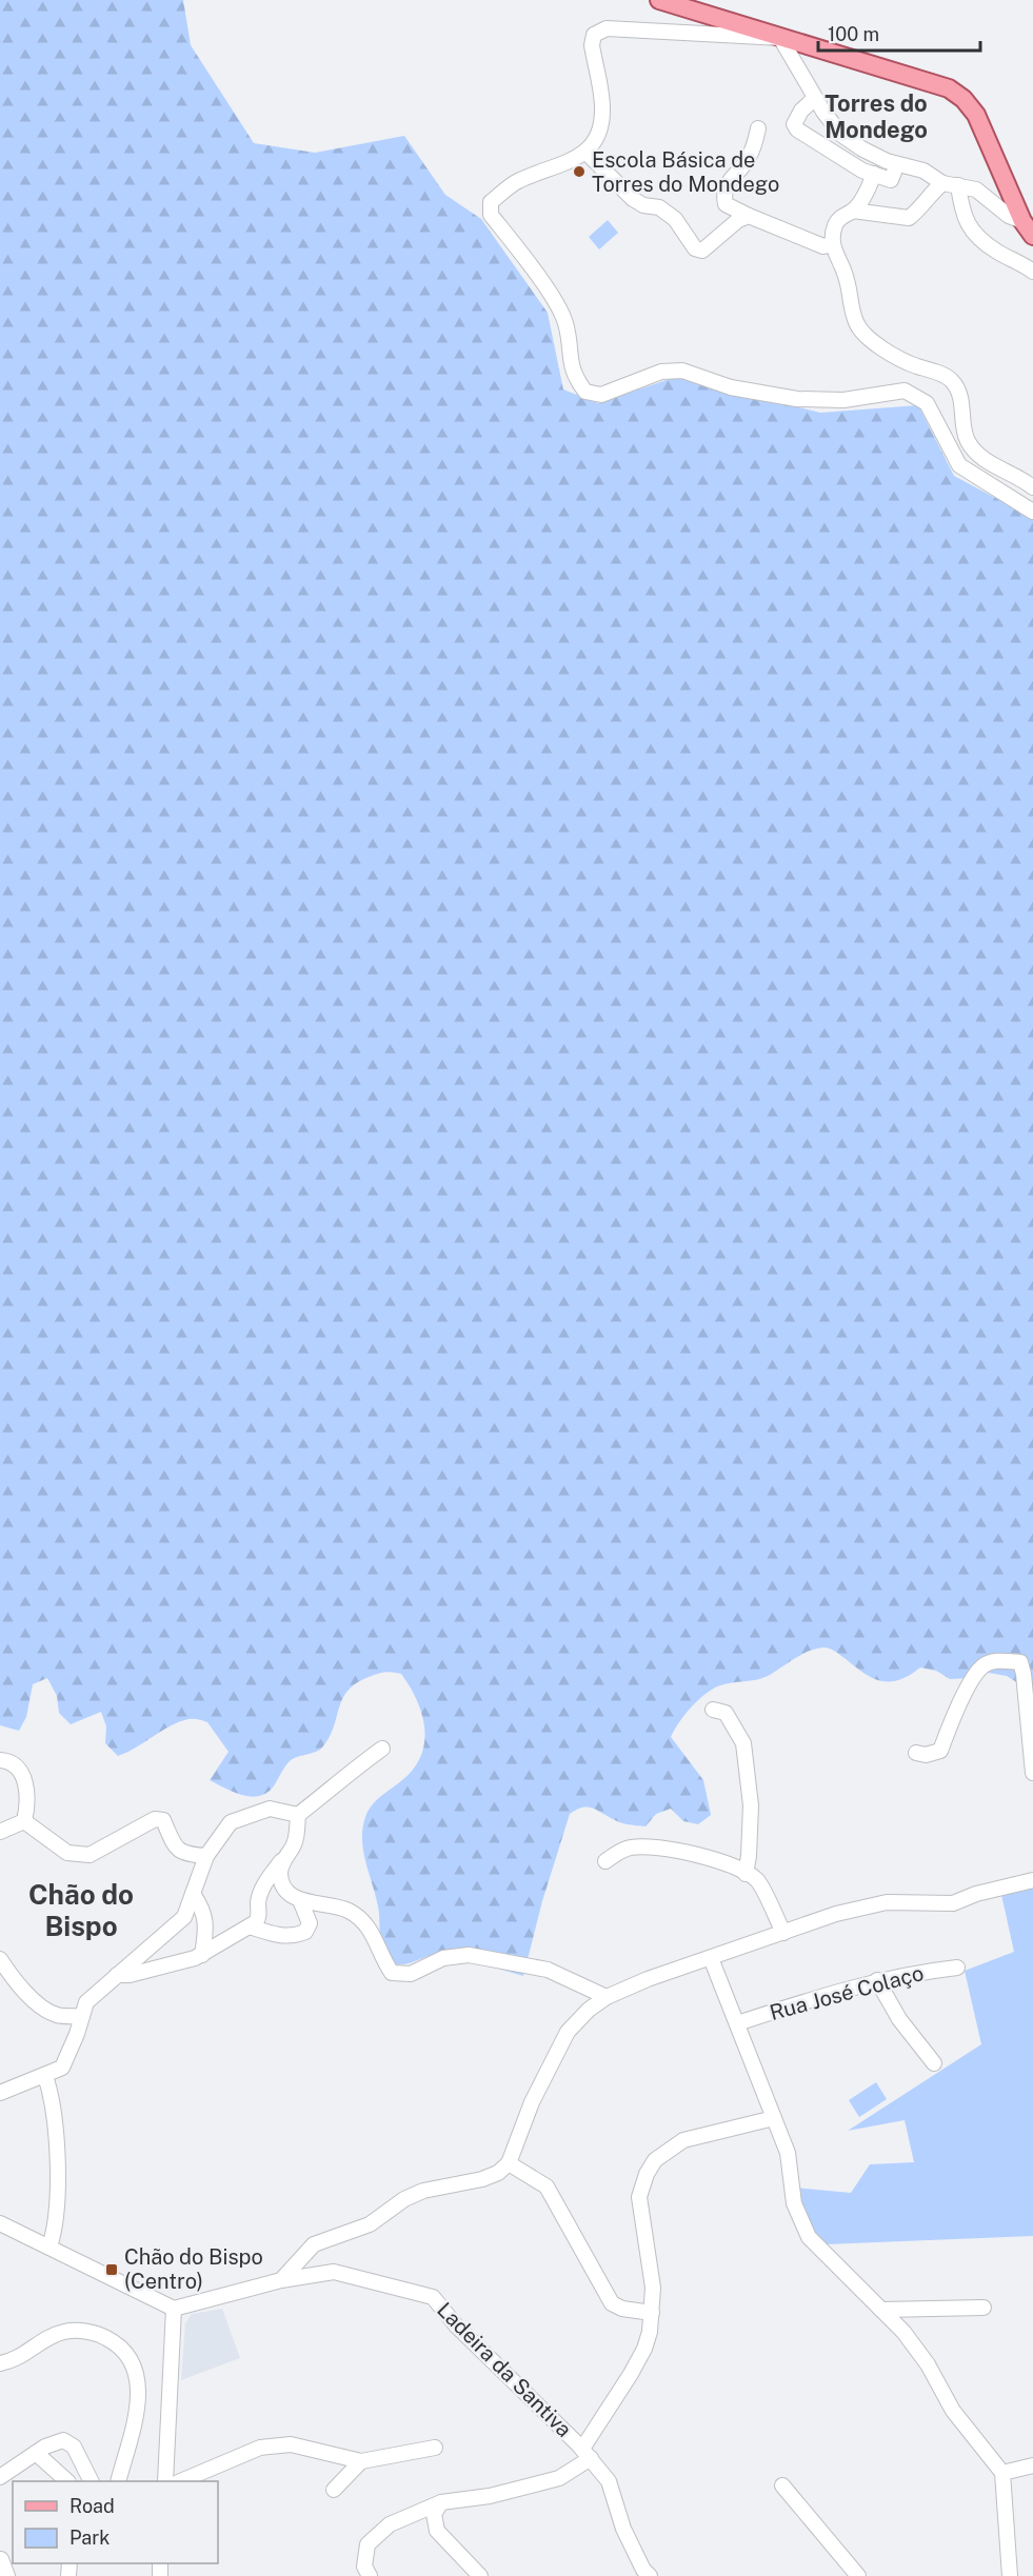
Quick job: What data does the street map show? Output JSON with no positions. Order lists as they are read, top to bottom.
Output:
{
  "streets": {
    "street": ["Rua José Colaço", "Ladeira da Santiva"]
  },
  "districts": ["Torres do Mondego", "Chão do Bispo"],
  "places": {
    "other": ["Escola Básica de Torres do Mondego"],
    "transit": ["Chão do Bispo (Centro)"]
  },
  "legend": ["Road", "Park"],
  "scale_bar": "100 m"
}
